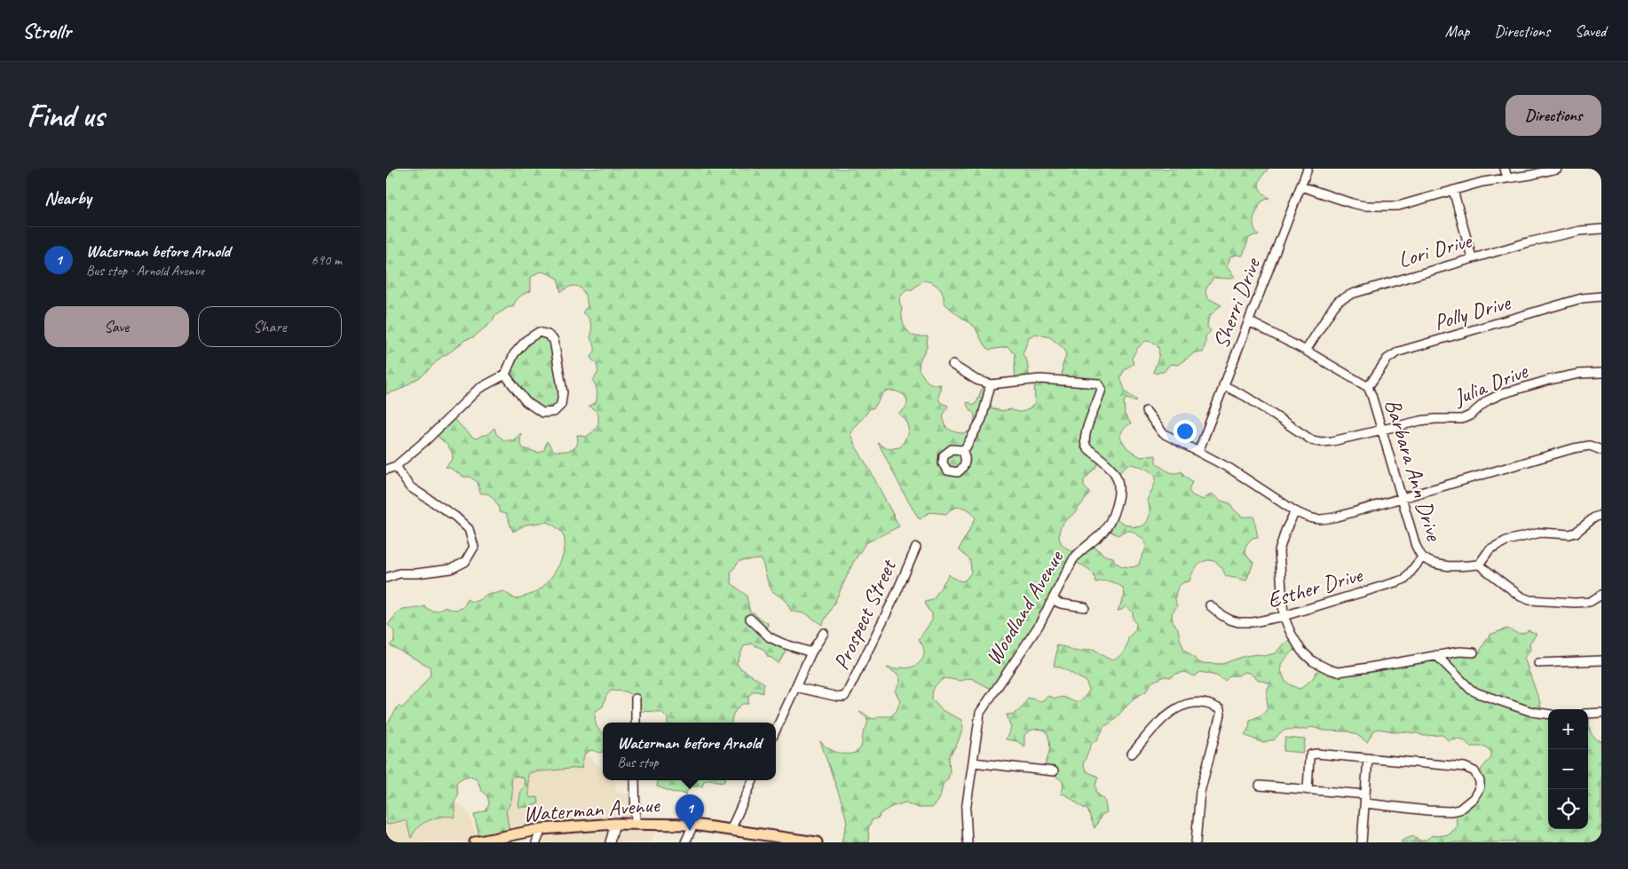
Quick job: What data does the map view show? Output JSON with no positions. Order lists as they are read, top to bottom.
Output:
{
  "streets": {
    "main road": ["Waterman Avenue"],
    "street": [
      "Lori Drive",
      "Sherri Drive",
      "Polly Drive",
      "Julia Drive",
      "Barbara Ann Drive",
      "Esther Drive",
      "Woodland Avenue",
      "Prospect Street"
    ]
  },
  "crossings": [
    ["Lori Drive", "Barbara Ann Drive"],
    ["Sherri Drive", "Julia Drive"],
    ["Sherri Drive", "Barbara Ann Drive"],
    ["Polly Drive", "Barbara Ann Drive"],
    ["Julia Drive", "Barbara Ann Drive"],
    ["Barbara Ann Drive", "Esther Drive"]
  ],
  "page": {
    "header": "Strollr",
    "nav": ["Map", "Directions", "Saved"],
    "buttons": [
      "Directions",
      ["Save", "Share"]
    ],
    "title": "Find us",
    "heading": "Nearby",
    "list": [
      {
        "mark": "1",
        "name": "Waterman before Arnold",
        "note": "Bus stop · Arnold Avenue",
        "value": "690 m"
      }
    ],
    "map_buttons": ["+", "−"],
    "popup": ["Waterman before Arnold", "Bus stop"],
    "pins": "1"
  }
}
